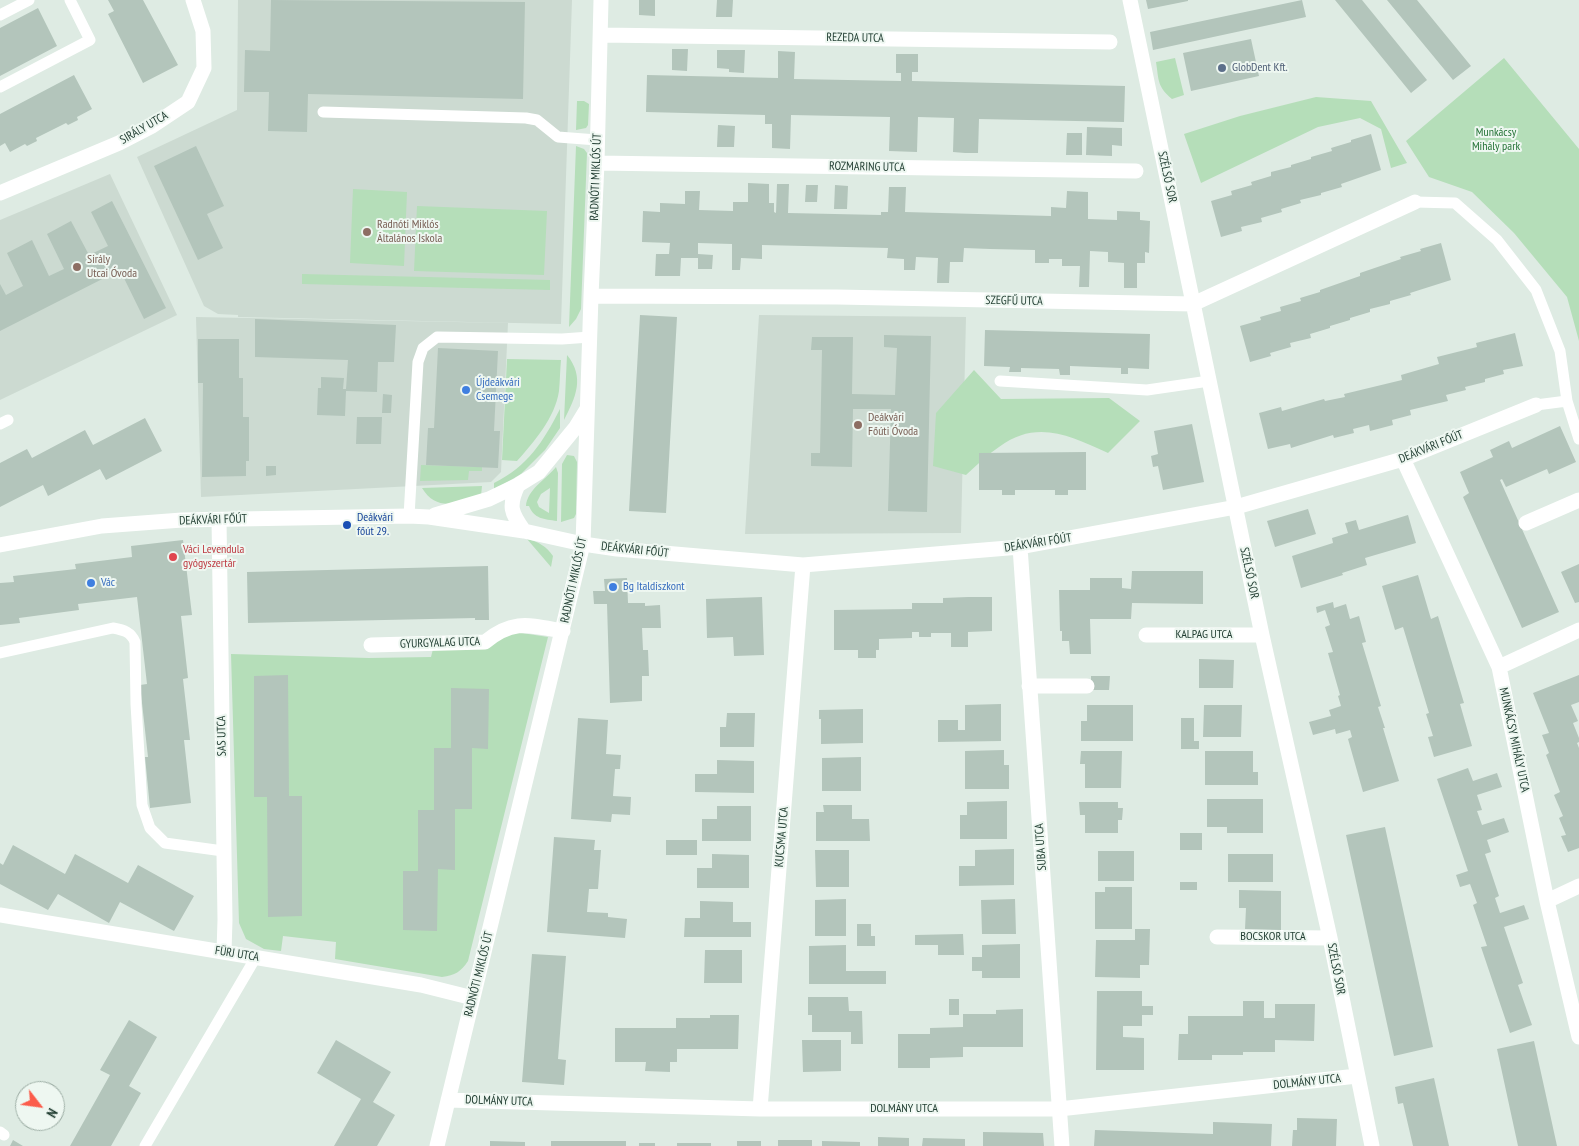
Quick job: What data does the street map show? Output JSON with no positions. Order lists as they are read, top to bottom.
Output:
{
  "streets": {
    "street": [
      "REZEDA UTCA",
      "SIRÁLY UTCA",
      "ROZMARING UTCA",
      "RADNÓTI MIKLÓS ÚT",
      "SZÉLSŐ SOR",
      "SZEGFŰ UTCA",
      "DEÁKVÁRI FŐÚT",
      "KALPAG UTCA",
      "GYURGYALAG UTCA",
      "SAS UTCA",
      "MUNKÁCSY MIHÁLY UTCA",
      "KUCSMA UTCA",
      "SUBA UTCA",
      "BOCSKOR UTCA",
      "FÜRJ UTCA",
      "DOLMÁNY UTCA"
    ]
  },
  "crossings": [
    ["REZEDA UTCA", "RADNÓTI MIKLÓS ÚT"],
    ["ROZMARING UTCA", "RADNÓTI MIKLÓS ÚT"],
    ["RADNÓTI MIKLÓS ÚT", "SZEGFŰ UTCA"],
    ["RADNÓTI MIKLÓS ÚT", "DEÁKVÁRI FŐÚT"],
    ["RADNÓTI MIKLÓS ÚT", "GYURGYALAG UTCA"],
    ["RADNÓTI MIKLÓS ÚT", "FÜRJ UTCA"],
    ["RADNÓTI MIKLÓS ÚT", "DOLMÁNY UTCA"],
    ["SZÉLSŐ SOR", "SZEGFŰ UTCA"],
    ["SZÉLSŐ SOR", "DEÁKVÁRI FŐÚT"],
    ["SZÉLSŐ SOR", "KALPAG UTCA"],
    ["SZÉLSŐ SOR", "BOCSKOR UTCA"],
    ["SZÉLSŐ SOR", "DOLMÁNY UTCA"],
    ["DEÁKVÁRI FŐÚT", "SAS UTCA"],
    ["DEÁKVÁRI FŐÚT", "MUNKÁCSY MIHÁLY UTCA"],
    ["DEÁKVÁRI FŐÚT", "KUCSMA UTCA"],
    ["DEÁKVÁRI FŐÚT", "SUBA UTCA"],
    ["SAS UTCA", "FÜRJ UTCA"],
    ["KUCSMA UTCA", "DOLMÁNY UTCA"],
    ["SUBA UTCA", "DOLMÁNY UTCA"]
  ],
  "parks": ["Munkácsy Mihály park"],
  "places": [
    "GlobDent Kft.",
    "Radnóti Miklós Általános Iskola",
    "Sirály Utcai Óvoda",
    "Újdeákvári Csemege",
    "Deákvári Főúti Óvoda",
    "Deákvári főút 29.",
    "Váci Levendula gyógyszertár",
    "Vác",
    "Bg Italdiszkont"
  ],
  "north": "bottom right"
}
